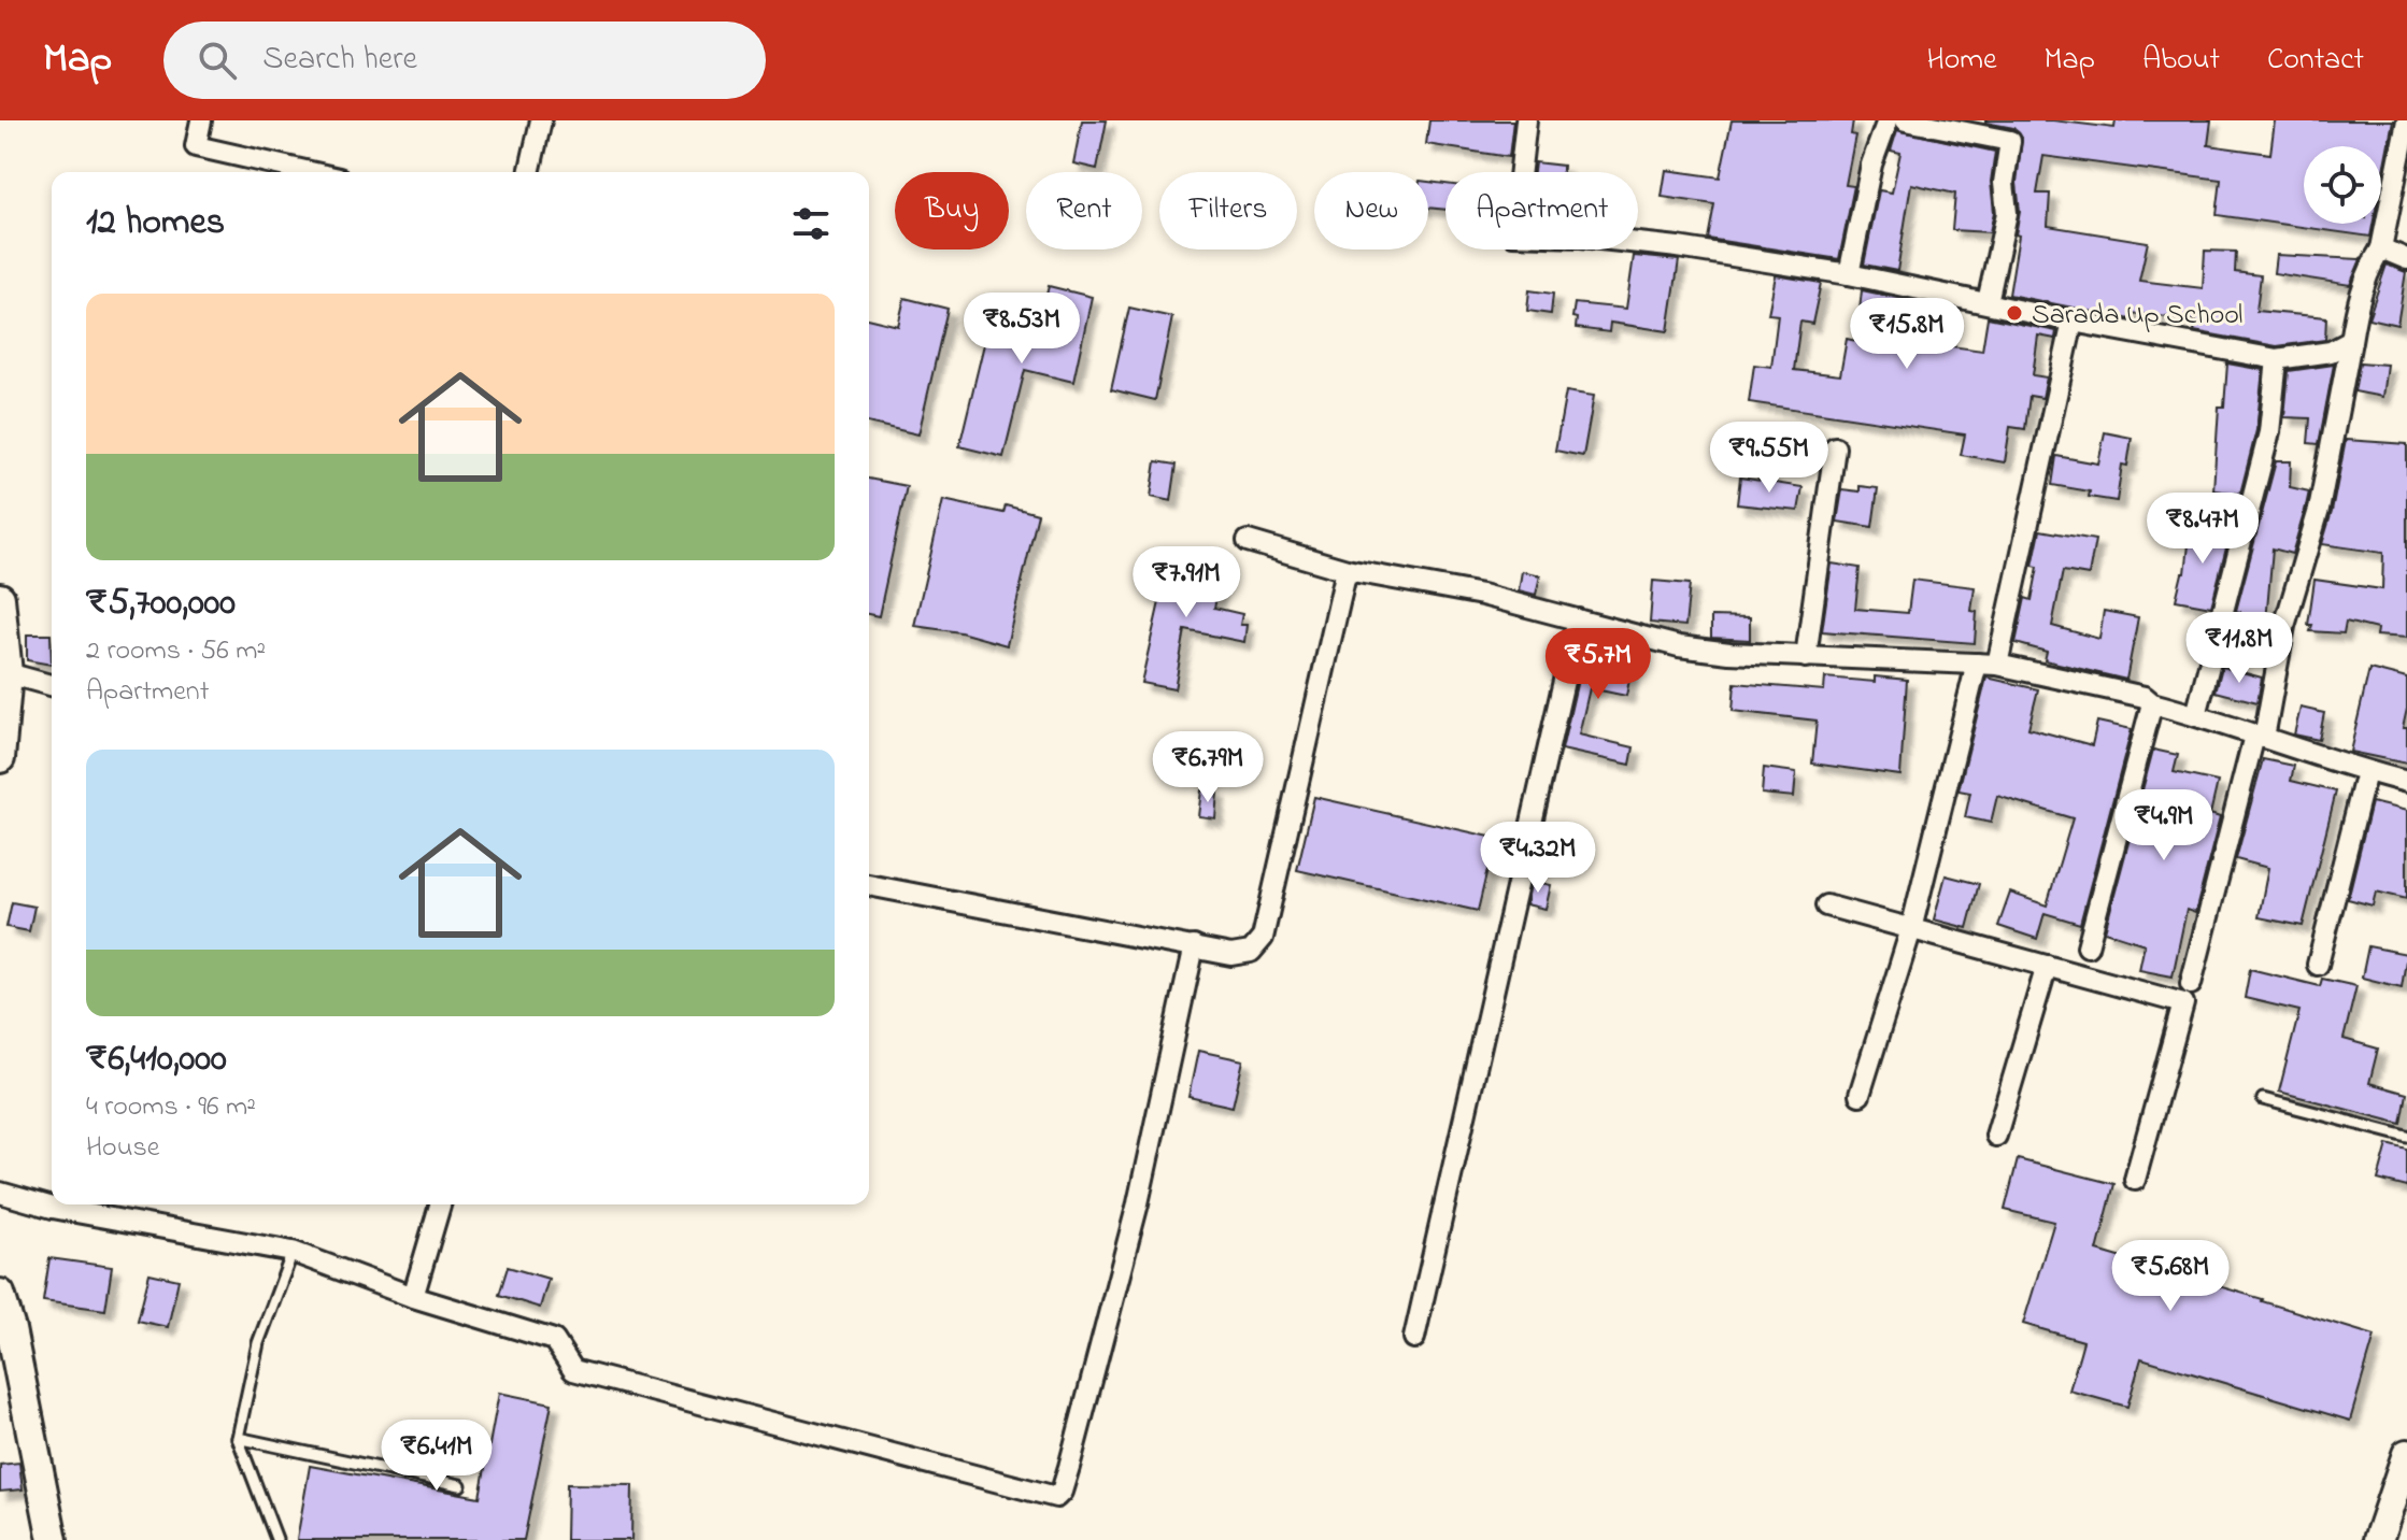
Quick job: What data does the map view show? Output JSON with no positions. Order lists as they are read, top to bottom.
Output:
{
  "places": ["Sarada Up School"],
  "page": {
    "header": "Map",
    "search": "Search here",
    "nav": [
      "Home",
      "Map",
      "About",
      "Contact"
    ],
    "chip": [
      "Buy",
      "Rent",
      "Filters",
      "New",
      "Apartment"
    ],
    "heading": "12 homes",
    "list": [
      {
        "name": "₹5,700,000",
        "note": "2 rooms · 56 m² · Apartment"
      },
      {
        "name": "₹6,410,000",
        "note": "4 rooms · 96 m² · House"
      }
    ],
    "price": [
      "₹8.53M",
      "₹15.8M",
      "₹9.55M",
      "₹8.47M",
      "₹7.91M",
      "₹11.8M",
      "₹5.7M",
      "₹6.79M",
      "₹4.9M",
      "₹4.32M",
      "₹5.68M",
      "₹6.41M"
    ]
  }
}
